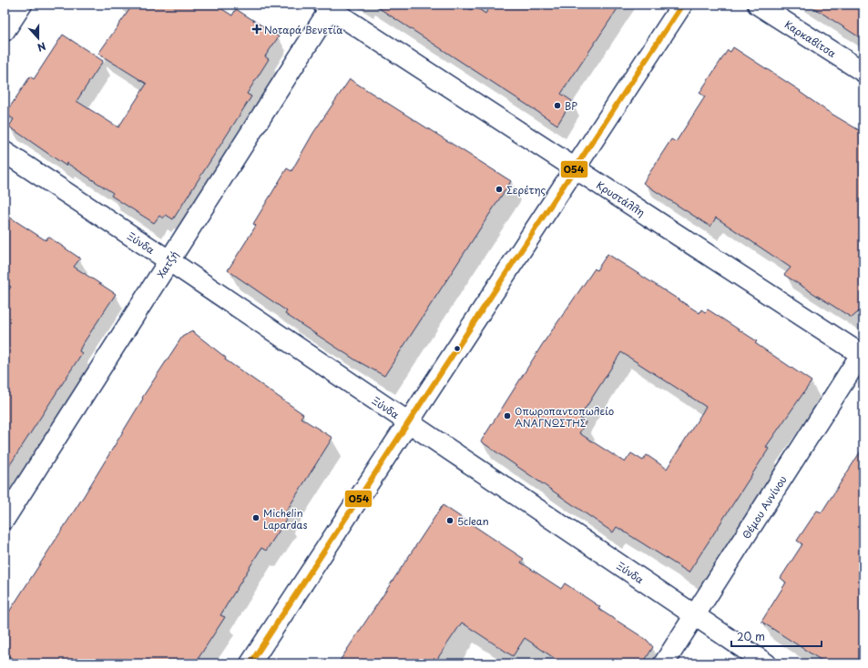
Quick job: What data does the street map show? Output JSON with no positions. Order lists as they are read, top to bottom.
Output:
{
  "streets": {
    "street": [
      "Καρκαβίτσα",
      "Κρυστάλλη",
      "Ξύνδα",
      "Χατζή",
      "Θέμου Αννίνου"
    ]
  },
  "crossings": [
    ["Κρυστάλλη", "Χατζή"],
    ["Κρυστάλλη", "Θέμου Αννίνου"],
    ["Ξύνδα", "Χατζή"],
    ["Ξύνδα", "Θέμου Αννίνου"]
  ],
  "places": {
    "health": ["Νοταρά Βενετία"],
    "other": [
      "BP",
      "Σερέτης",
      "Οπωροπαντοπωλείο ΑΝΑΓΝΩΣΤΗΣ",
      "Michelin Lapardas",
      "5clean"
    ]
  },
  "lines": ["transit line 054"],
  "scale_bar": "20 m",
  "north": "bottom"
}
